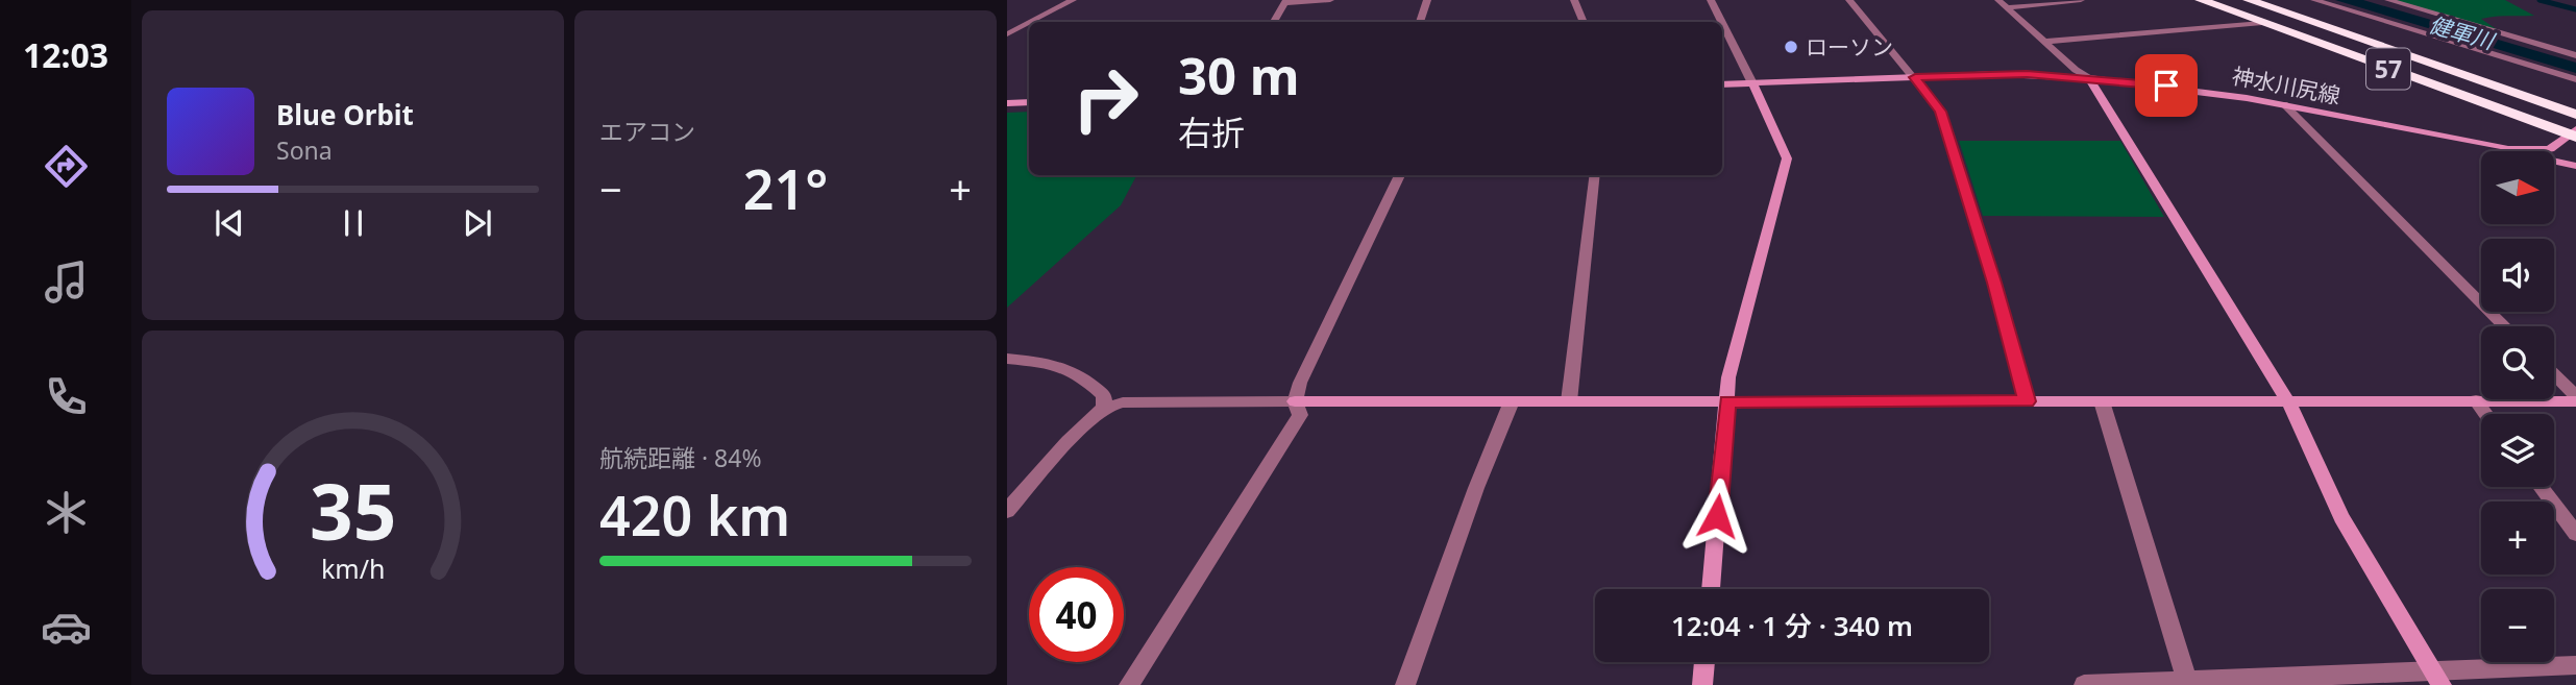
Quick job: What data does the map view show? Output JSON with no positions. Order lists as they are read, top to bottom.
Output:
{
  "streets": {
    "highway": ["57"],
    "street": ["神水川尻線"]
  },
  "crossings": [
    ["57", "神水川尻線"]
  ],
  "water": ["健軍川"],
  "places": ["ローソン"],
  "north": "right",
  "page": {
    "tabs": "12:03",
    "tile": [
      "エアコン",
      ["航続距離 · 84%", "420 km"]
    ],
    "turn": ["30 m", "右折"],
    "song": ["Blue Orbit", "Sona"],
    "map_buttons": ["+", "−"],
    "heat": ["−", "21°", "+"],
    "limit": "40",
    "trip": "12:04 · 1 分 · 340 m",
    "gauge": ["35", "km/h"]
  }
}
